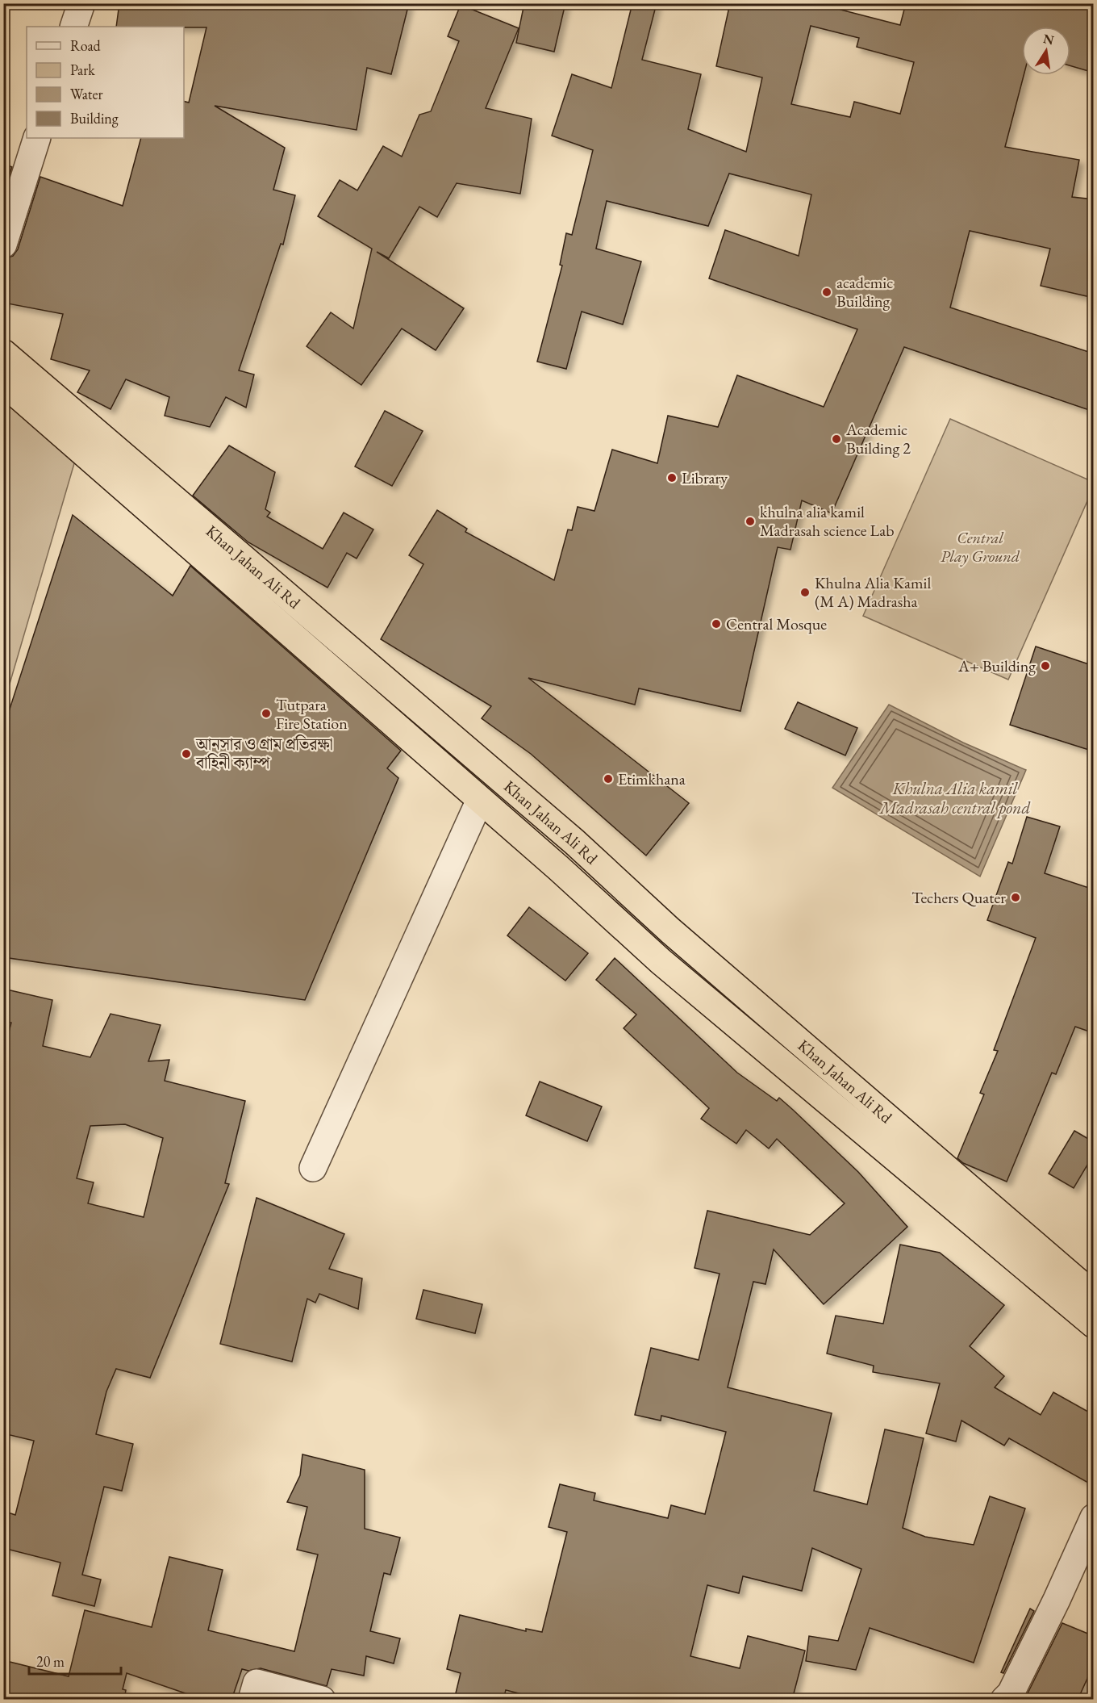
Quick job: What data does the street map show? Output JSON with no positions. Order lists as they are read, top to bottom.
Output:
{
  "streets": {
    "highway": ["Khan Jahan Ali Rd"]
  },
  "water": ["Khulna Alia kamil Madrasah central pond"],
  "parks": ["Central Play Ground"],
  "places": [
    "academic Building",
    "Academic Building 2",
    "Library",
    "khulna alia kamil Madrasah science Lab",
    "Khulna Alia Kamil (M A) Madrasha",
    "Central Mosque",
    "A+ Building",
    "Tutpara Fire Station",
    "আনসার ও গ্রাম প্রতিরক্ষা বাহিনী ক্যাম্প",
    "Etimkhana",
    "Techers Quater"
  ],
  "legend": [
    "Road",
    "Park",
    "Water",
    "Building"
  ],
  "scale_bar": "20 m",
  "north": "top"
}
